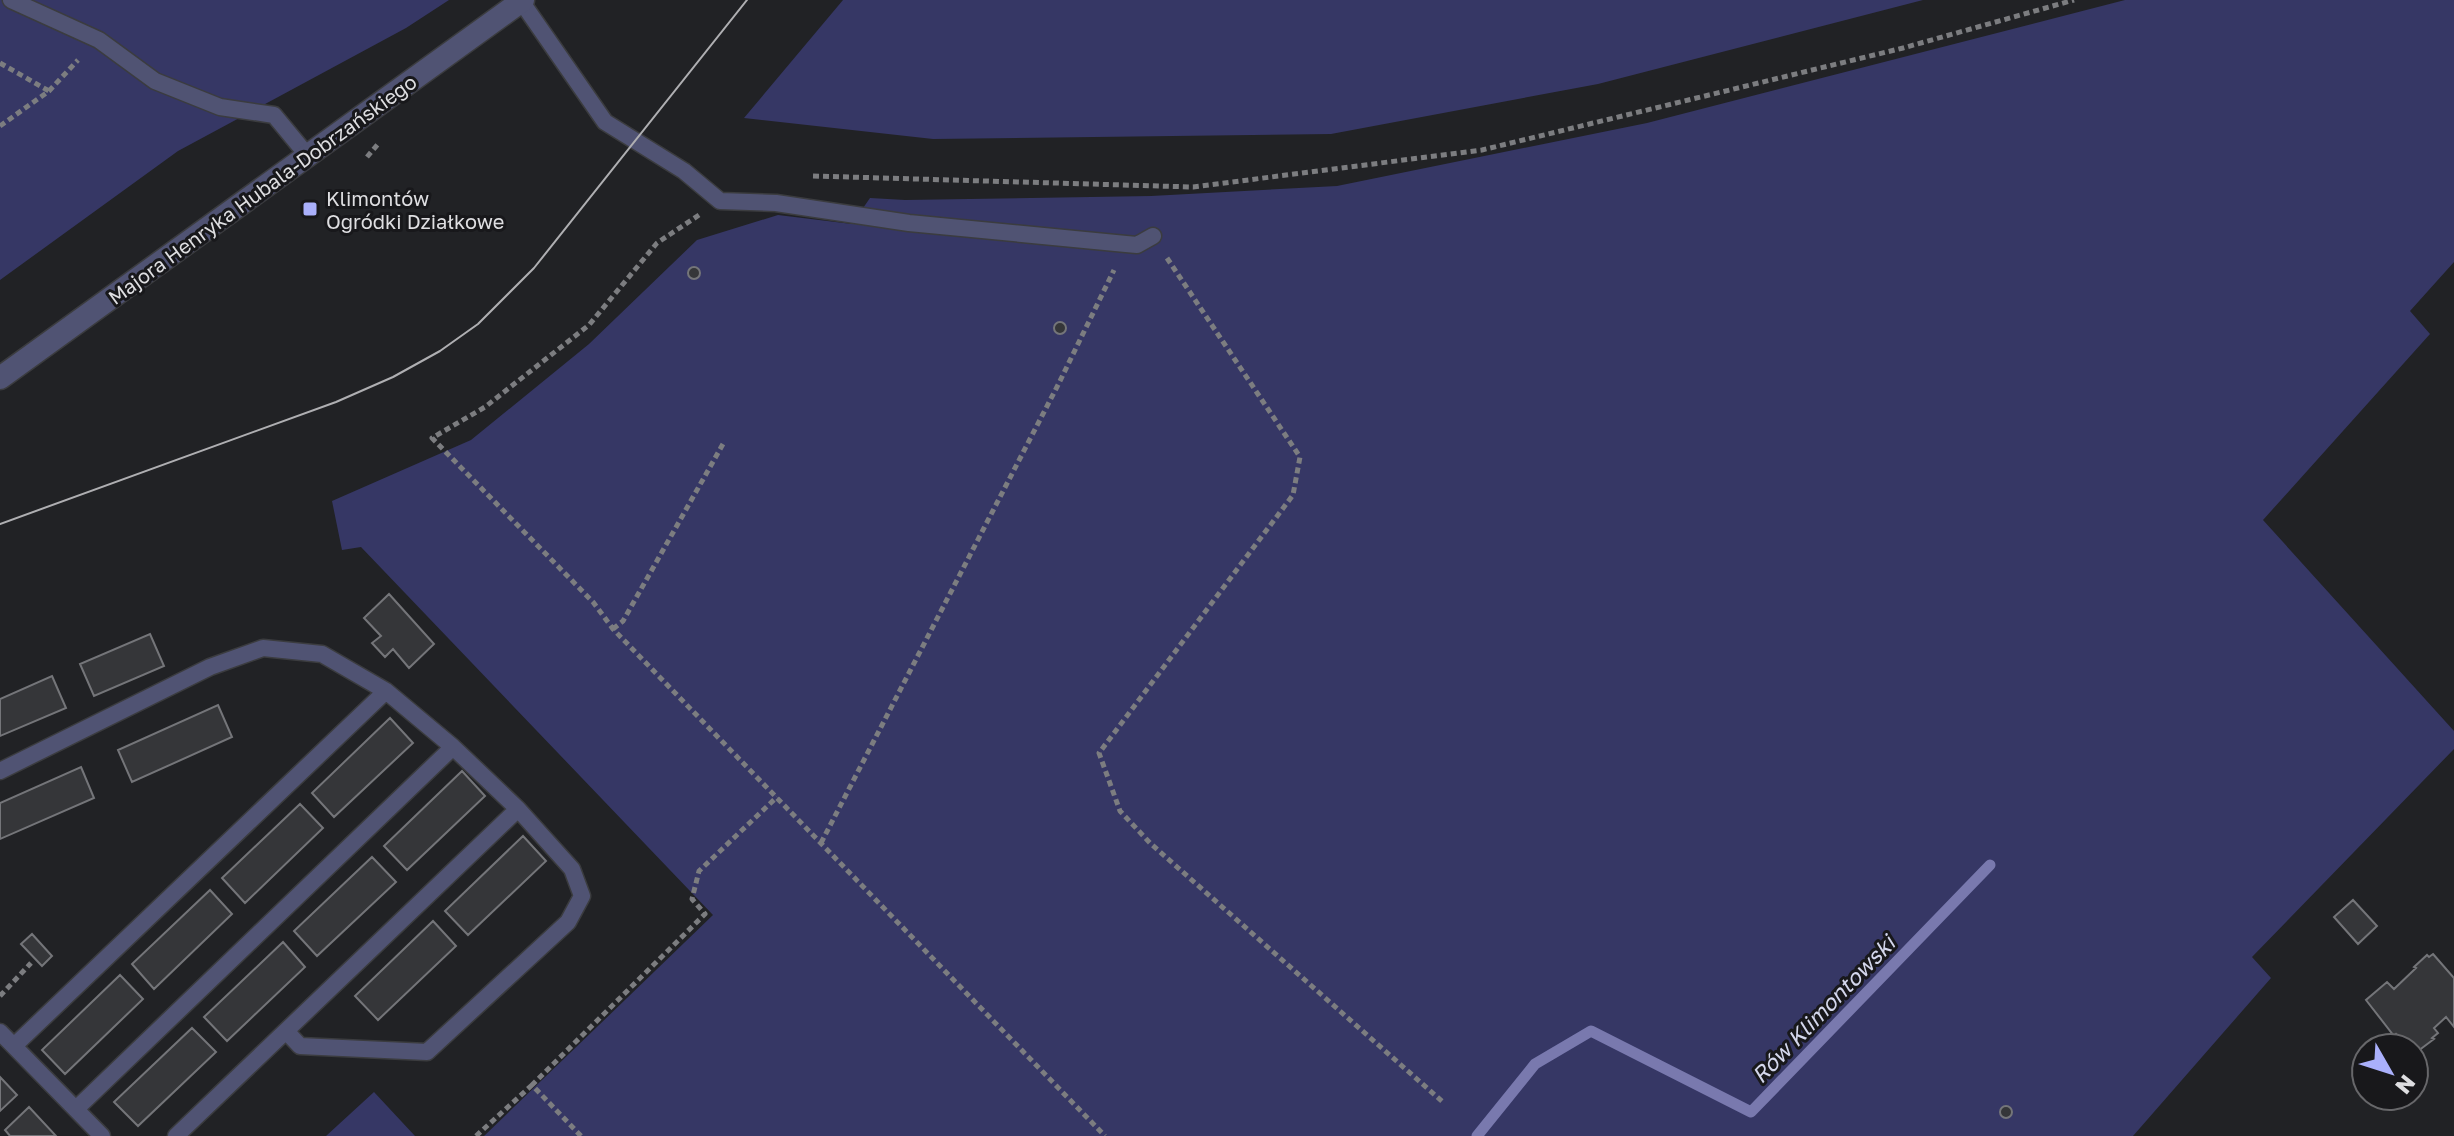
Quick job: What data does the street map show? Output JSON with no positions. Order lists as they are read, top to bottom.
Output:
{
  "streets": {
    "street": ["Majora Henryka Hubala-Dobrzańskiego"]
  },
  "water": ["Rów Klimontowski"],
  "places": {
    "transit": ["Klimontów Ogródki Działkowe"]
  },
  "north": "bottom right"
}
